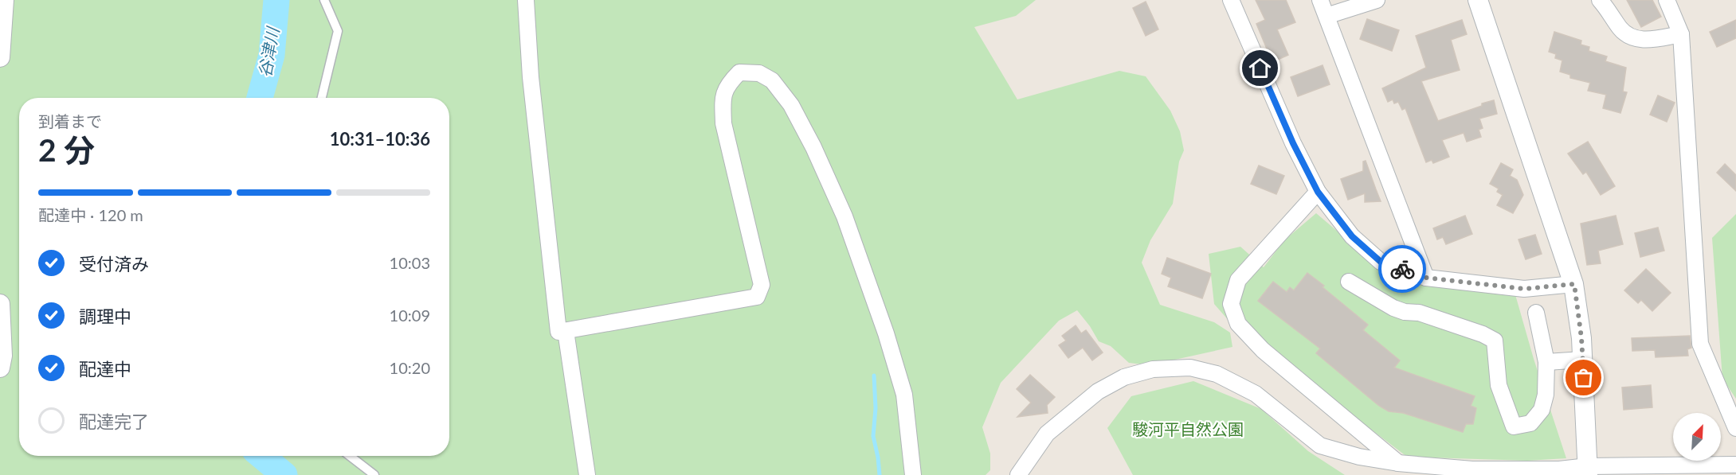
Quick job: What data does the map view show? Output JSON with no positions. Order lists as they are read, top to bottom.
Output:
{
  "water": ["谷津川"],
  "parks": ["駿河平自然公園"],
  "north": "top right",
  "page": {
    "heading": ["2 分", "到着まで", "10:31–10:36"],
    "bar": "配達中 · 120 m",
    "list": [
      ["受付済み", "10:03"],
      ["調理中", "10:09"],
      ["配達中", "10:20"],
      "配達完了"
    ]
  }
}
